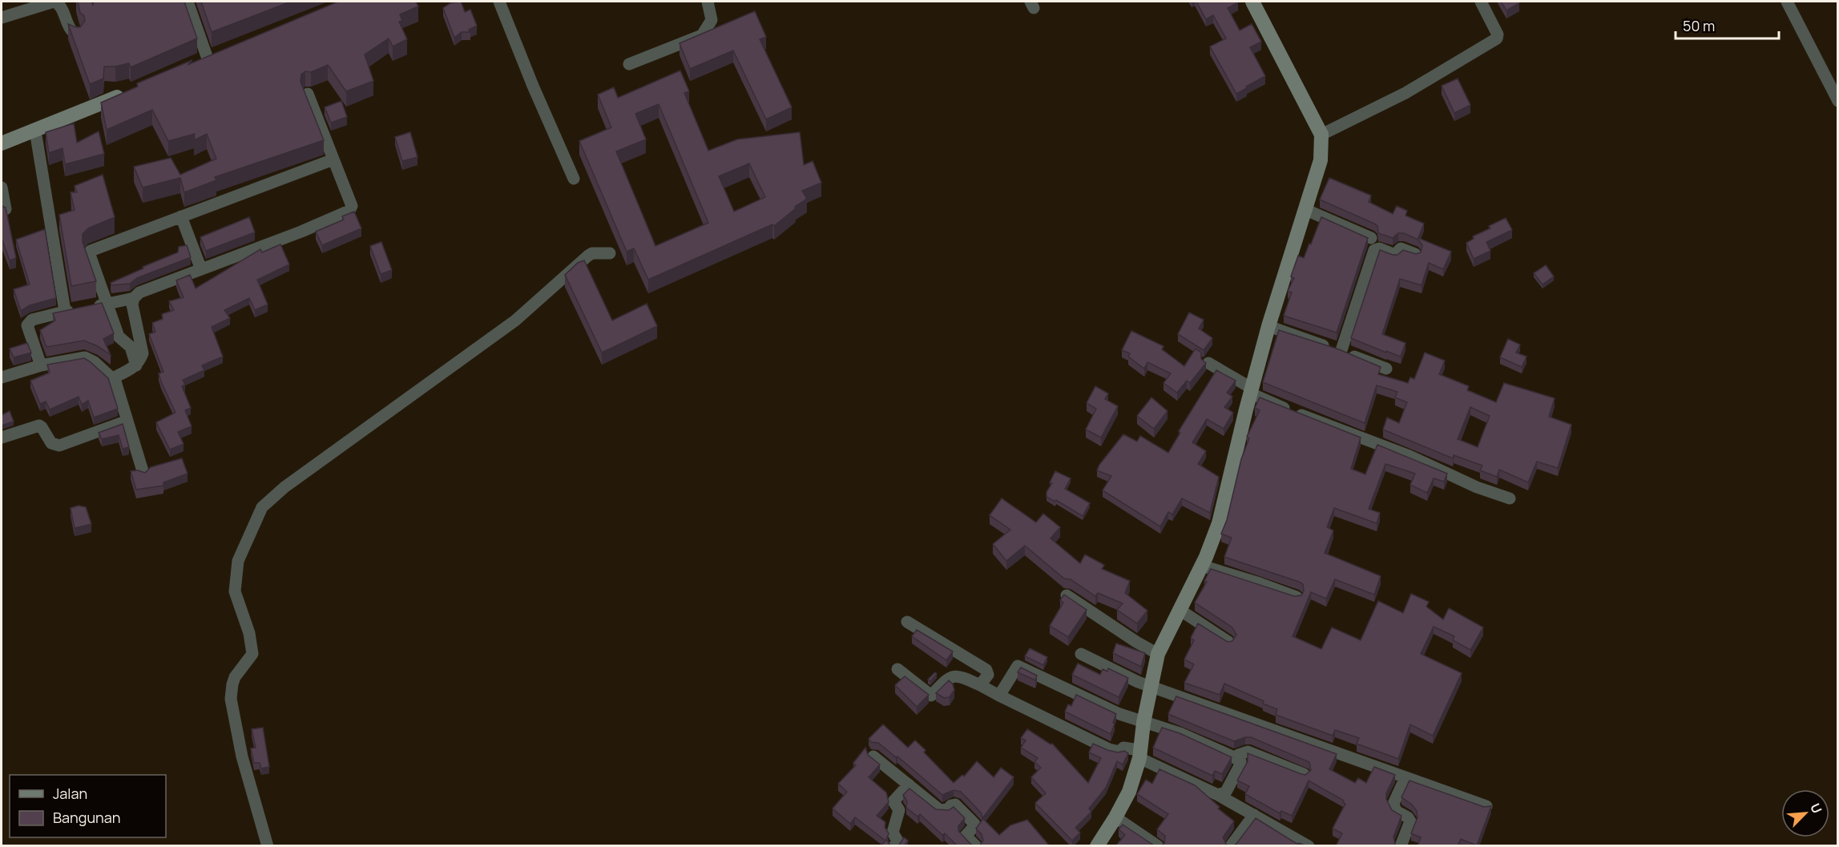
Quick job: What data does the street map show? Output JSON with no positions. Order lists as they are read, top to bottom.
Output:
{
  "legend": ["Jalan", "Bangunan"],
  "scale_bar": "50 m",
  "north": "top right"
}
